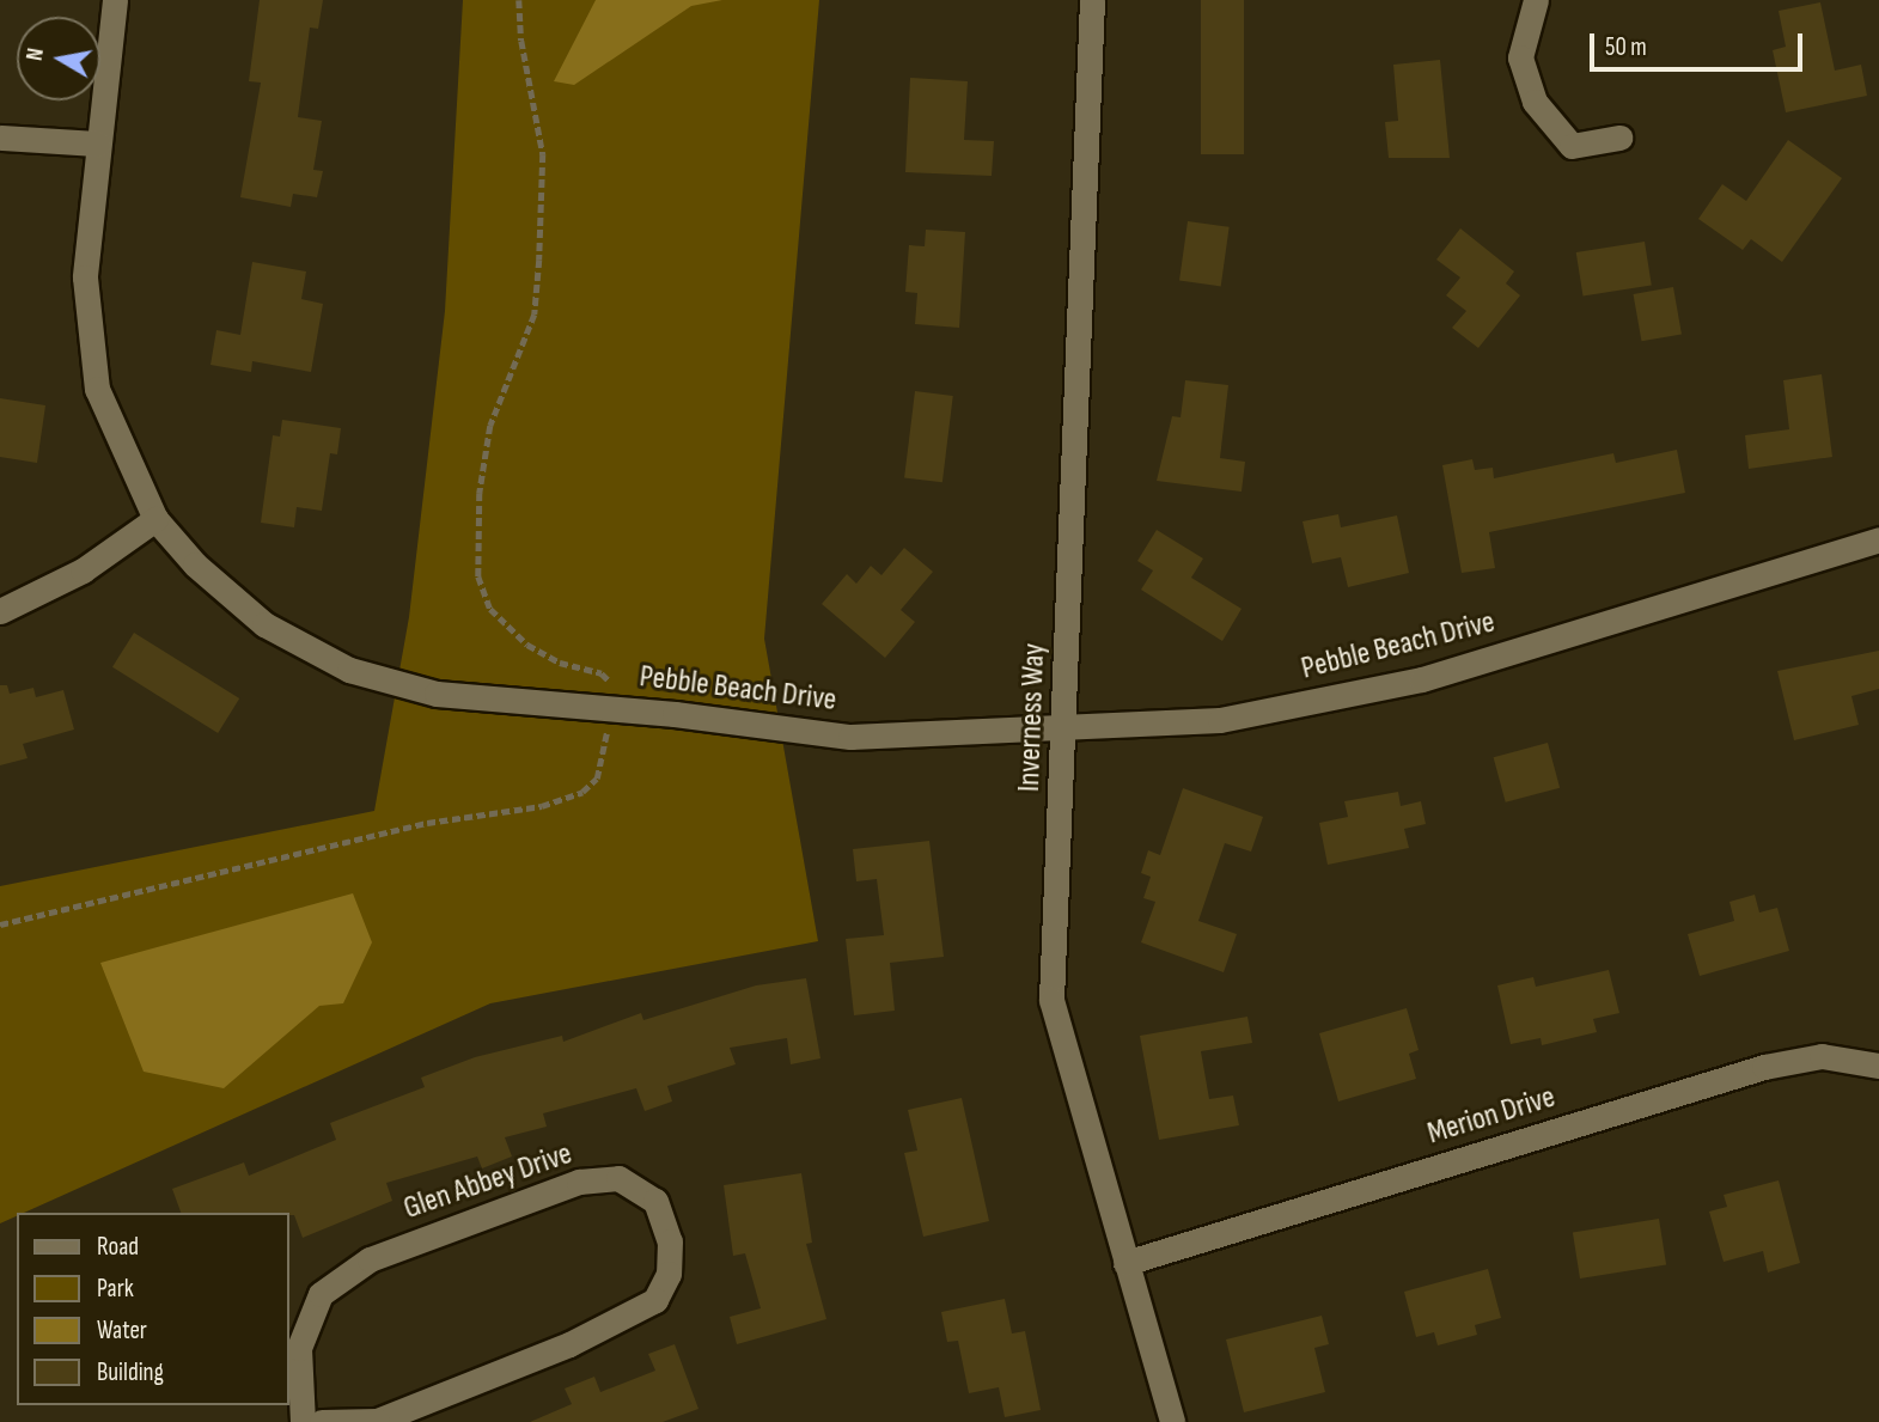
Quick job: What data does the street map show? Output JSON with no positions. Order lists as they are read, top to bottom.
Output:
{
  "streets": {
    "street": [
      "Pebble Beach Drive",
      "Inverness Way",
      "Merion Drive",
      "Glen Abbey Drive"
    ]
  },
  "crossings": [
    ["Pebble Beach Drive", "Inverness Way"],
    ["Inverness Way", "Merion Drive"]
  ],
  "legend": [
    "Road",
    "Park",
    "Water",
    "Building"
  ],
  "scale_bar": "50 m",
  "north": "left"
}
